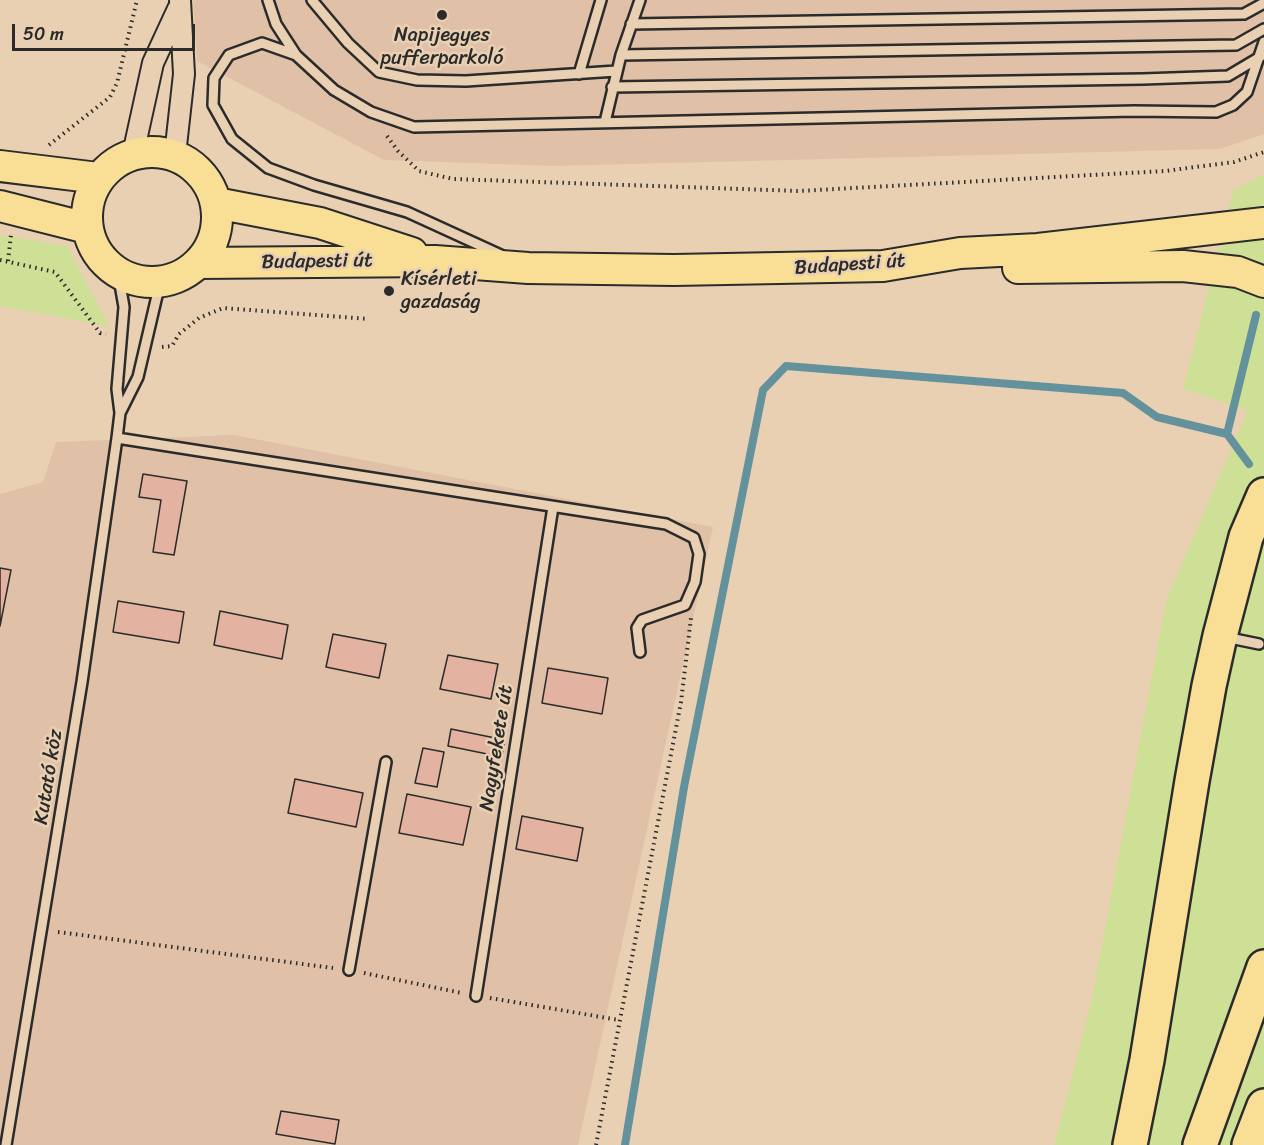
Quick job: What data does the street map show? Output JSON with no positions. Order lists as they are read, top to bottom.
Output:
{
  "streets": {
    "main road": ["Budapesti út"],
    "lane": ["Nagyfekete út", "Kutató köz"]
  },
  "crossings": [
    ["Budapesti út", "Kutató köz"]
  ],
  "places": ["Napijegyes pufferparkoló", "Kísérleti gazdaság"],
  "scale_bar": "50 m"
}
